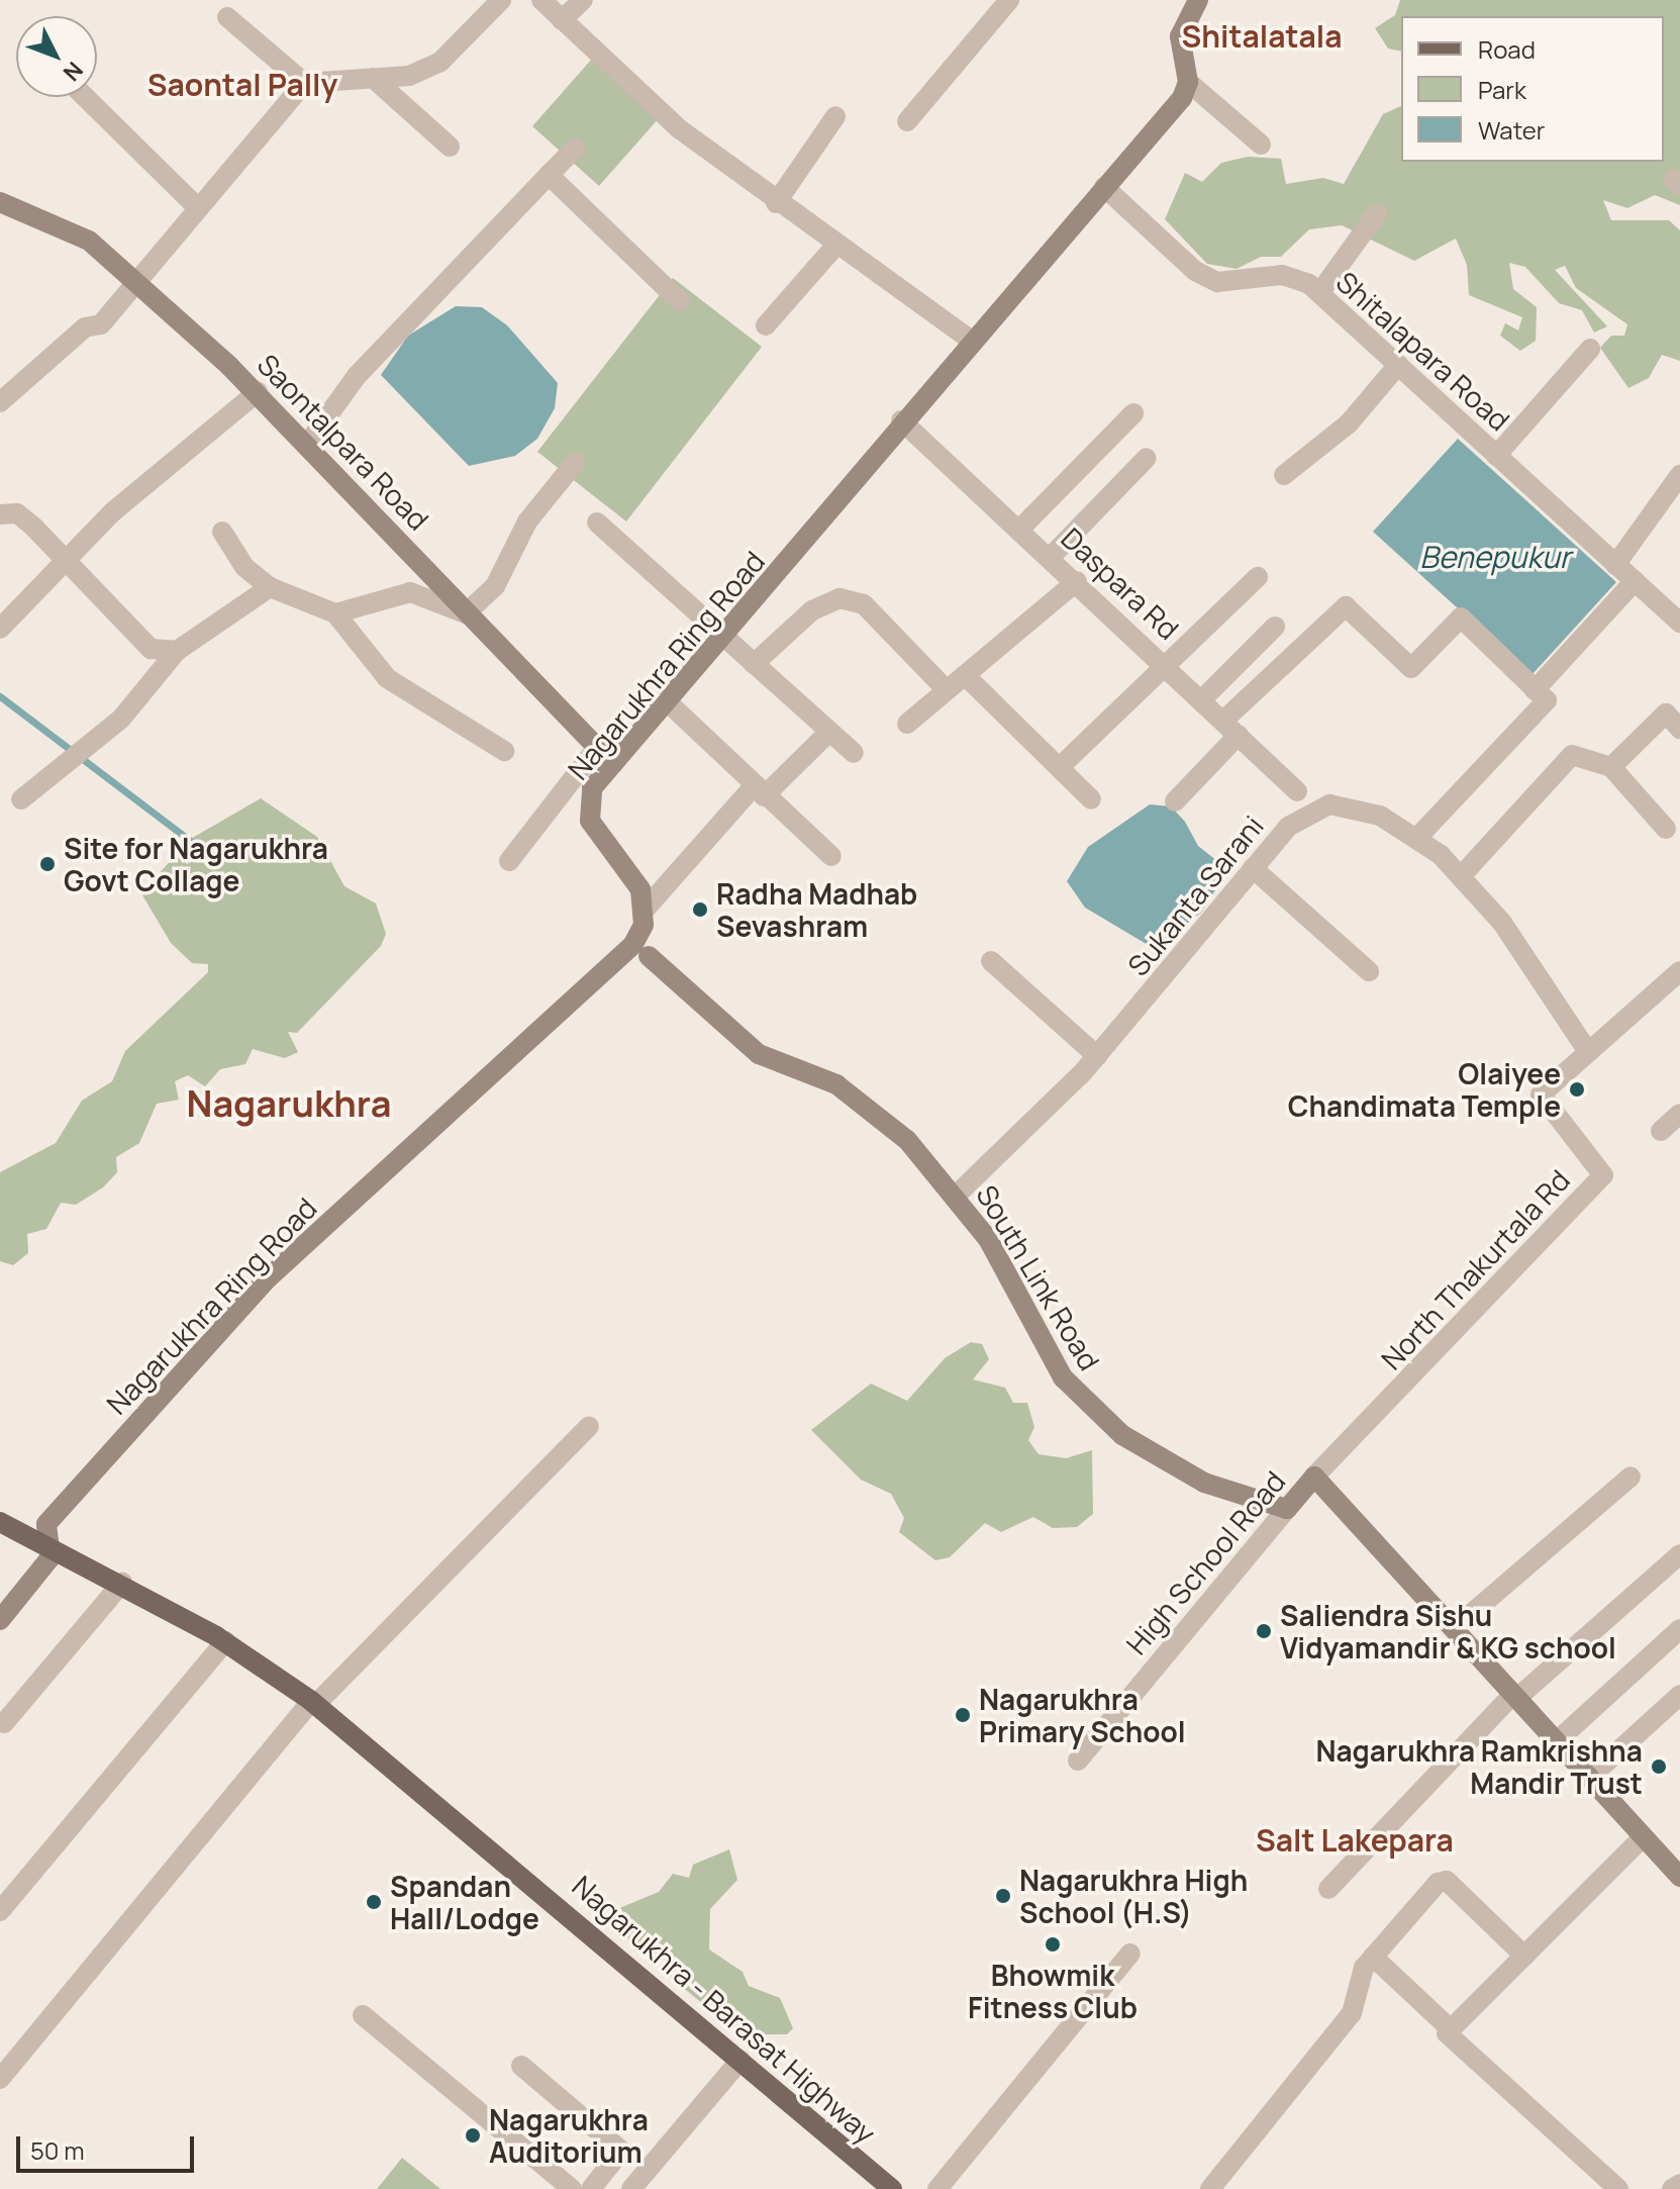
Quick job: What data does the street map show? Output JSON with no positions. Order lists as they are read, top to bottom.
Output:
{
  "streets": {
    "main road": ["Nagarukhra - Barasat Highway"],
    "street": [
      "Shitalapara Road",
      "Saontalpara Road",
      "Daspara Rd",
      "Nagarukhra Ring Road",
      "Sukanta Sarani",
      "North Thakurtala Rd",
      "South Link Road",
      "High School Road"
    ]
  },
  "crossings": [
    ["Shitalapara Road", "Nagarukhra Ring Road"],
    ["Saontalpara Road", "Nagarukhra Ring Road"],
    ["Daspara Rd", "Nagarukhra Ring Road"],
    ["Nagarukhra Ring Road", "Nagarukhra - Barasat Highway"],
    ["Sukanta Sarani", "South Link Road"],
    ["North Thakurtala Rd", "High School Road"],
    ["South Link Road", "High School Road"]
  ],
  "districts": [
    "Shitalatala",
    "Saontal Pally",
    "Nagarukhra",
    "Salt Lakepara"
  ],
  "water": ["Benepukur"],
  "places": [
    "Site for Nagarukhra Govt Collage",
    "Radha Madhab Sevashram",
    "Olaiyee Chandimata Temple",
    "Saliendra Sishu Vidyamandir & KG school",
    "Nagarukhra Primary School",
    "Nagarukhra Ramkrishna Mandir Trust",
    "Nagarukhra High School (H.S)",
    "Spandan Hall/Lodge",
    "Bhowmik Fitness Club",
    "Nagarukhra Auditorium"
  ],
  "legend": ["Road", "Park", "Water"],
  "scale_bar": "50 m",
  "north": "bottom right"
}
